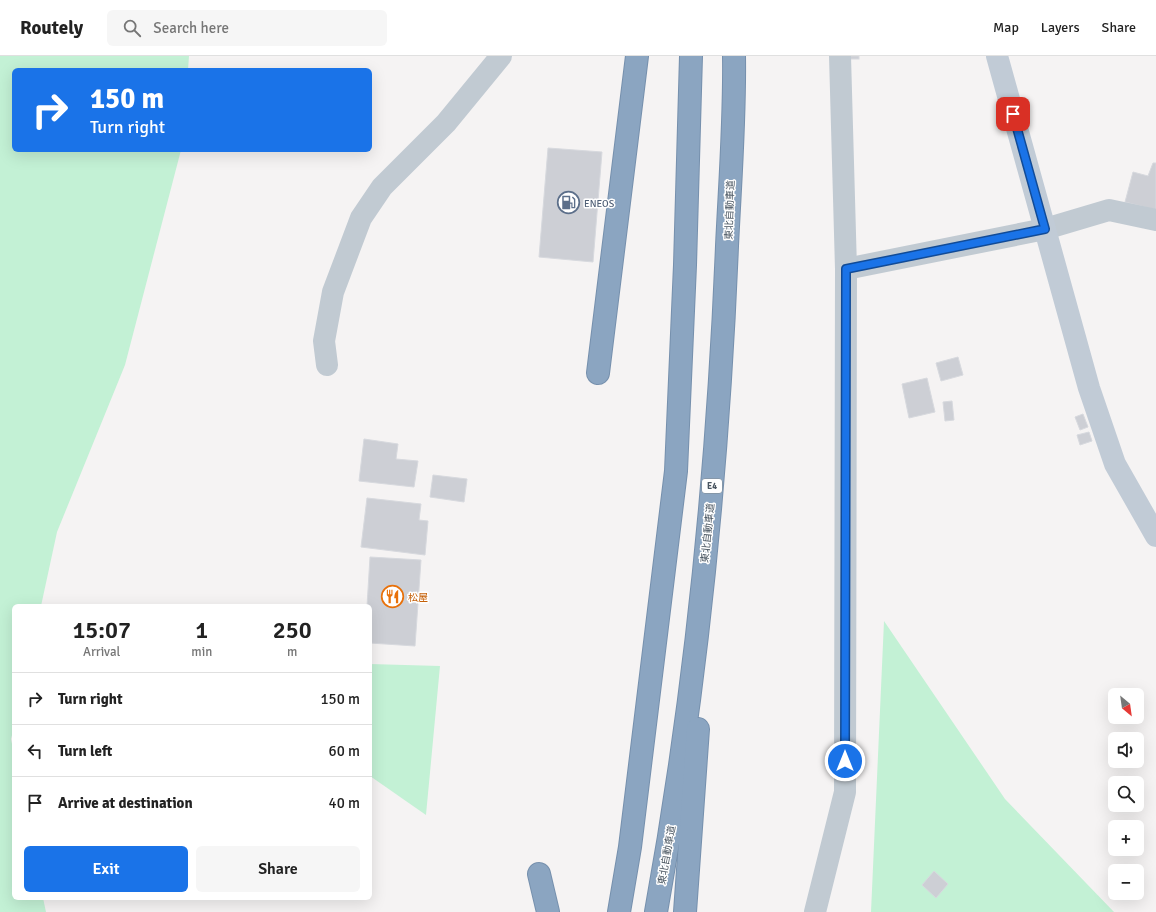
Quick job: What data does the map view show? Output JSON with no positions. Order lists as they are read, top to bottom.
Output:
{
  "streets": {
    "highway": ["東北自動車道", "E4"]
  },
  "places": {
    "fuel station": ["ENEOS"],
    "restaurant": ["松屋"]
  },
  "north": "bottom right",
  "page": {
    "header": "Routely",
    "search": "Search here",
    "nav": ["Map", "Layers", "Share"],
    "turn": ["150 m", "Turn right"],
    "eta": [
      "15:07",
      "Arrival",
      "1",
      "min",
      "250",
      "m"
    ],
    "list": [
      {
        "name": "Turn right",
        "value": "150 m"
      },
      {
        "name": "Turn left",
        "value": "60 m"
      },
      {
        "name": "Arrive at destination",
        "value": "40 m"
      }
    ],
    "map_buttons": ["+", "−"],
    "buttons": ["Exit", "Share"]
  }
}
